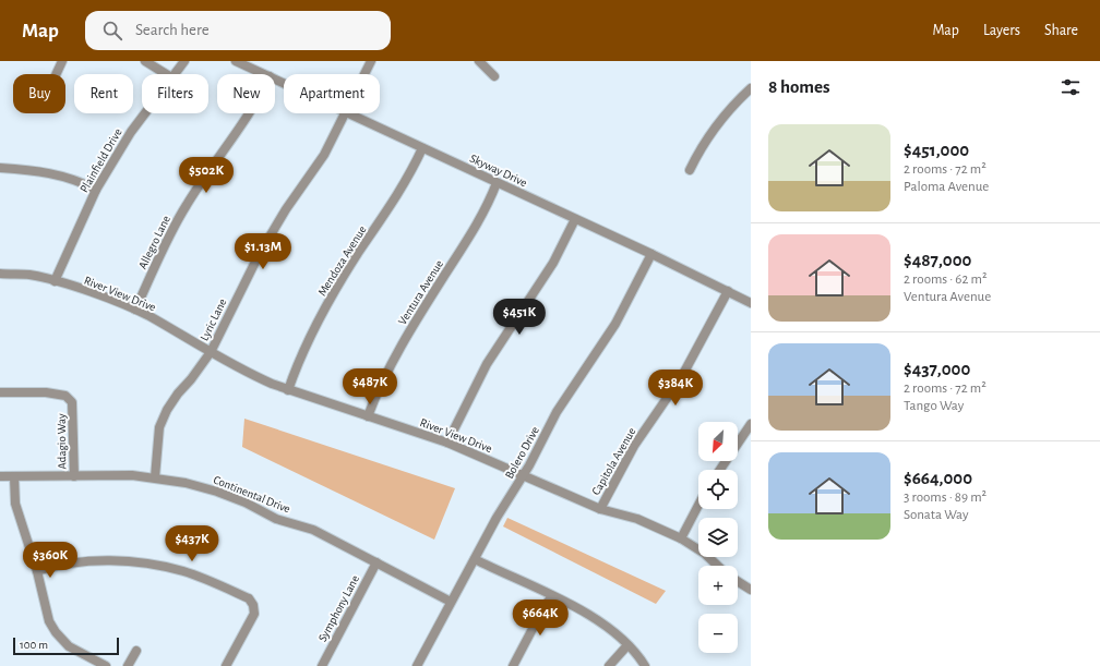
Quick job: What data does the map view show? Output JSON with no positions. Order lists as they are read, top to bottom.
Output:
{
  "streets": {
    "street": [
      "Plainfield Drive",
      "Skyway Drive",
      "Allegro Lane",
      "Mendoza Avenue",
      "Ventura Avenue",
      "River View Drive",
      "Lyric Lane",
      "Adagio Way",
      "Bolero Drive",
      "Capitola Avenue",
      "Continental Drive",
      "Symphony Lane"
    ]
  },
  "crossings": [
    ["Plainfield Drive", "River View Drive"],
    ["Skyway Drive", "Mendoza Avenue"],
    ["Skyway Drive", "Ventura Avenue"],
    ["Skyway Drive", "Bolero Drive"],
    ["Skyway Drive", "Capitola Avenue"],
    ["Allegro Lane", "River View Drive"],
    ["Mendoza Avenue", "River View Drive"],
    ["Ventura Avenue", "River View Drive"],
    ["River View Drive", "Lyric Lane"],
    ["River View Drive", "Bolero Drive"],
    ["River View Drive", "Capitola Avenue"],
    ["Lyric Lane", "Continental Drive"],
    ["Adagio Way", "Continental Drive"],
    ["Bolero Drive", "Continental Drive"],
    ["Continental Drive", "Symphony Lane"]
  ],
  "scale_bar": "100 m",
  "north": "bottom left",
  "page": {
    "header": "Map",
    "search": "Search here",
    "nav": ["Map", "Layers", "Share"],
    "heading": "8 homes",
    "chip": [
      "Buy",
      "Rent",
      "Filters",
      "New",
      "Apartment"
    ],
    "list": [
      {
        "name": "$451,000",
        "note": "2 rooms · 72 m² · Paloma Avenue"
      },
      {
        "name": "$487,000",
        "note": "2 rooms · 62 m² · Ventura Avenue"
      },
      {
        "name": "$437,000",
        "note": "2 rooms · 72 m² · Tango Way"
      },
      {
        "name": "$664,000",
        "note": "3 rooms · 89 m² · Sonata Way"
      }
    ],
    "price": [
      "$502K",
      "$1.13M",
      "$451K",
      "$487K",
      "$384K",
      "$437K",
      "$360K",
      "$664K"
    ],
    "map_buttons": ["+", "−"],
    "scale": "100 m"
  }
}
